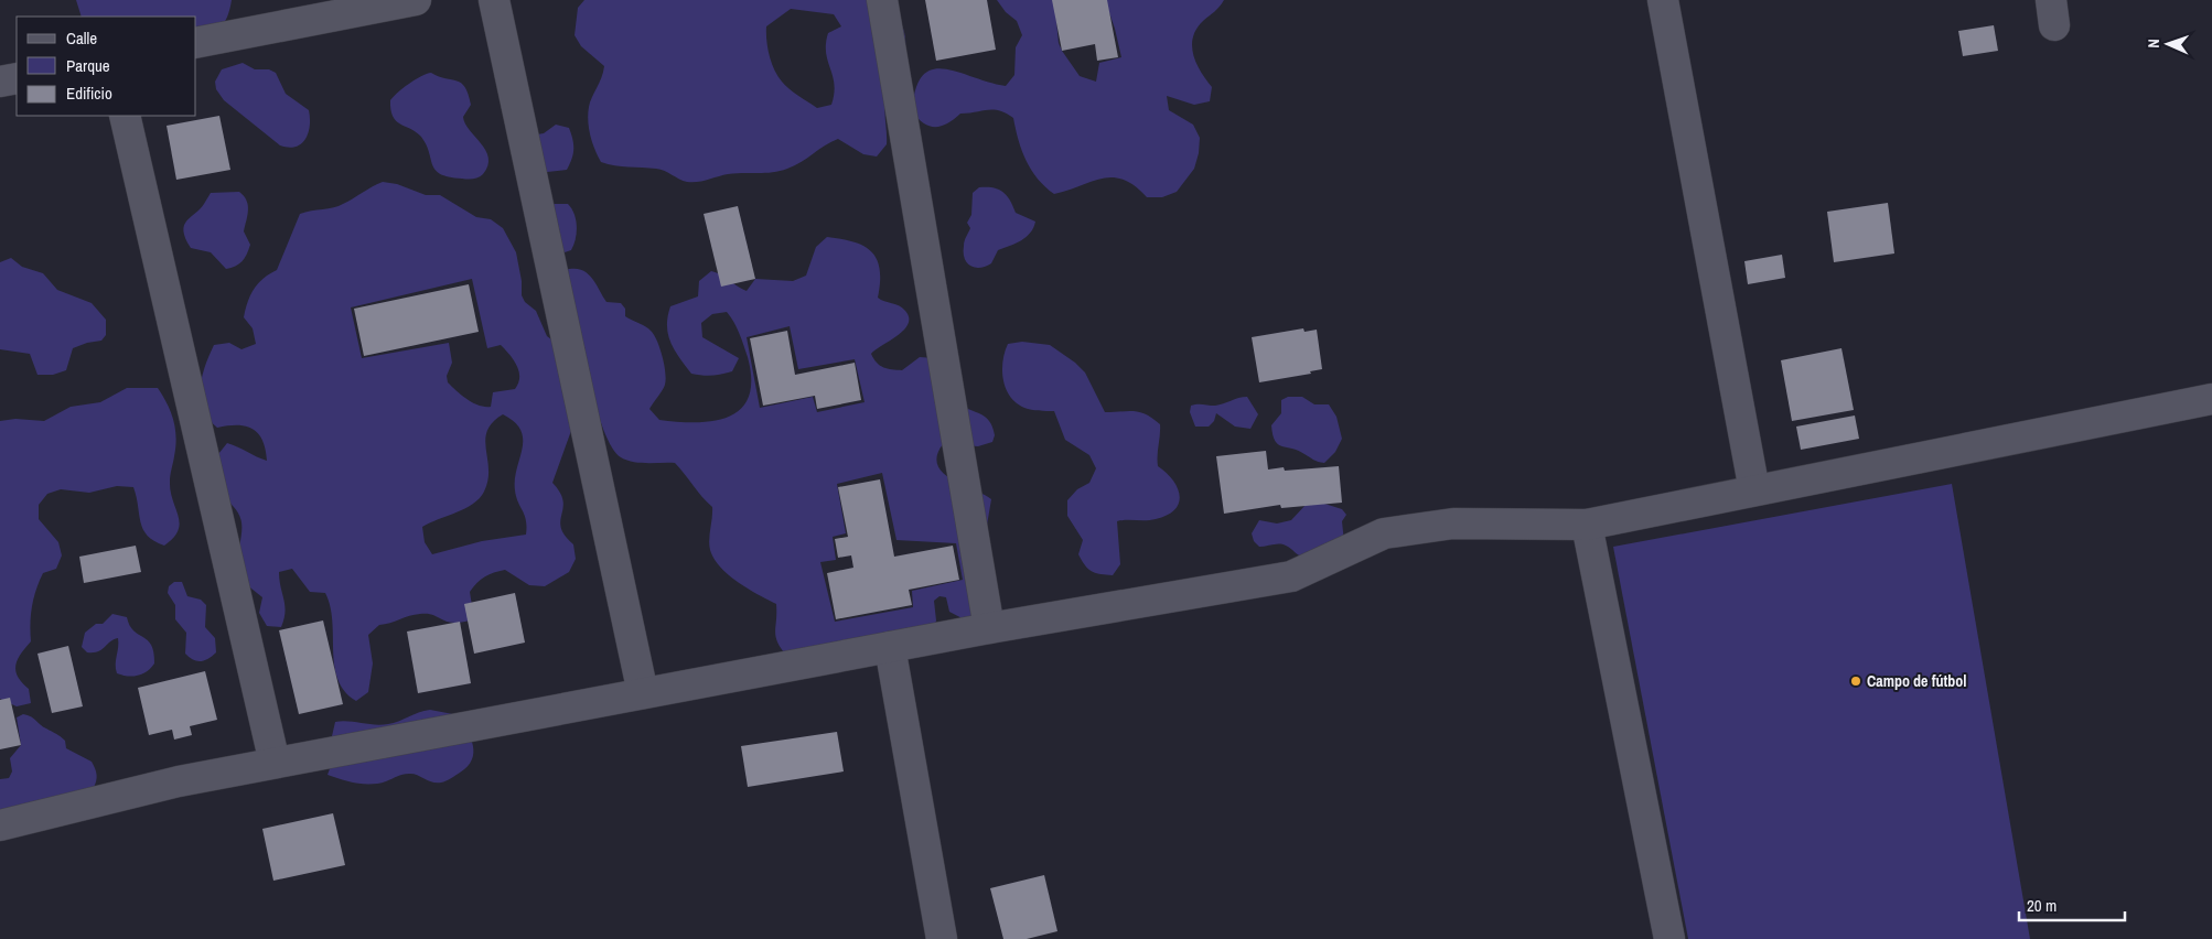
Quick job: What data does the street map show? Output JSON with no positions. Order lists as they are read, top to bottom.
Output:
{
  "places": ["Campo de fútbol"],
  "legend": ["Calle", "Parque", "Edificio"],
  "scale_bar": "20 m",
  "north": "left"
}
